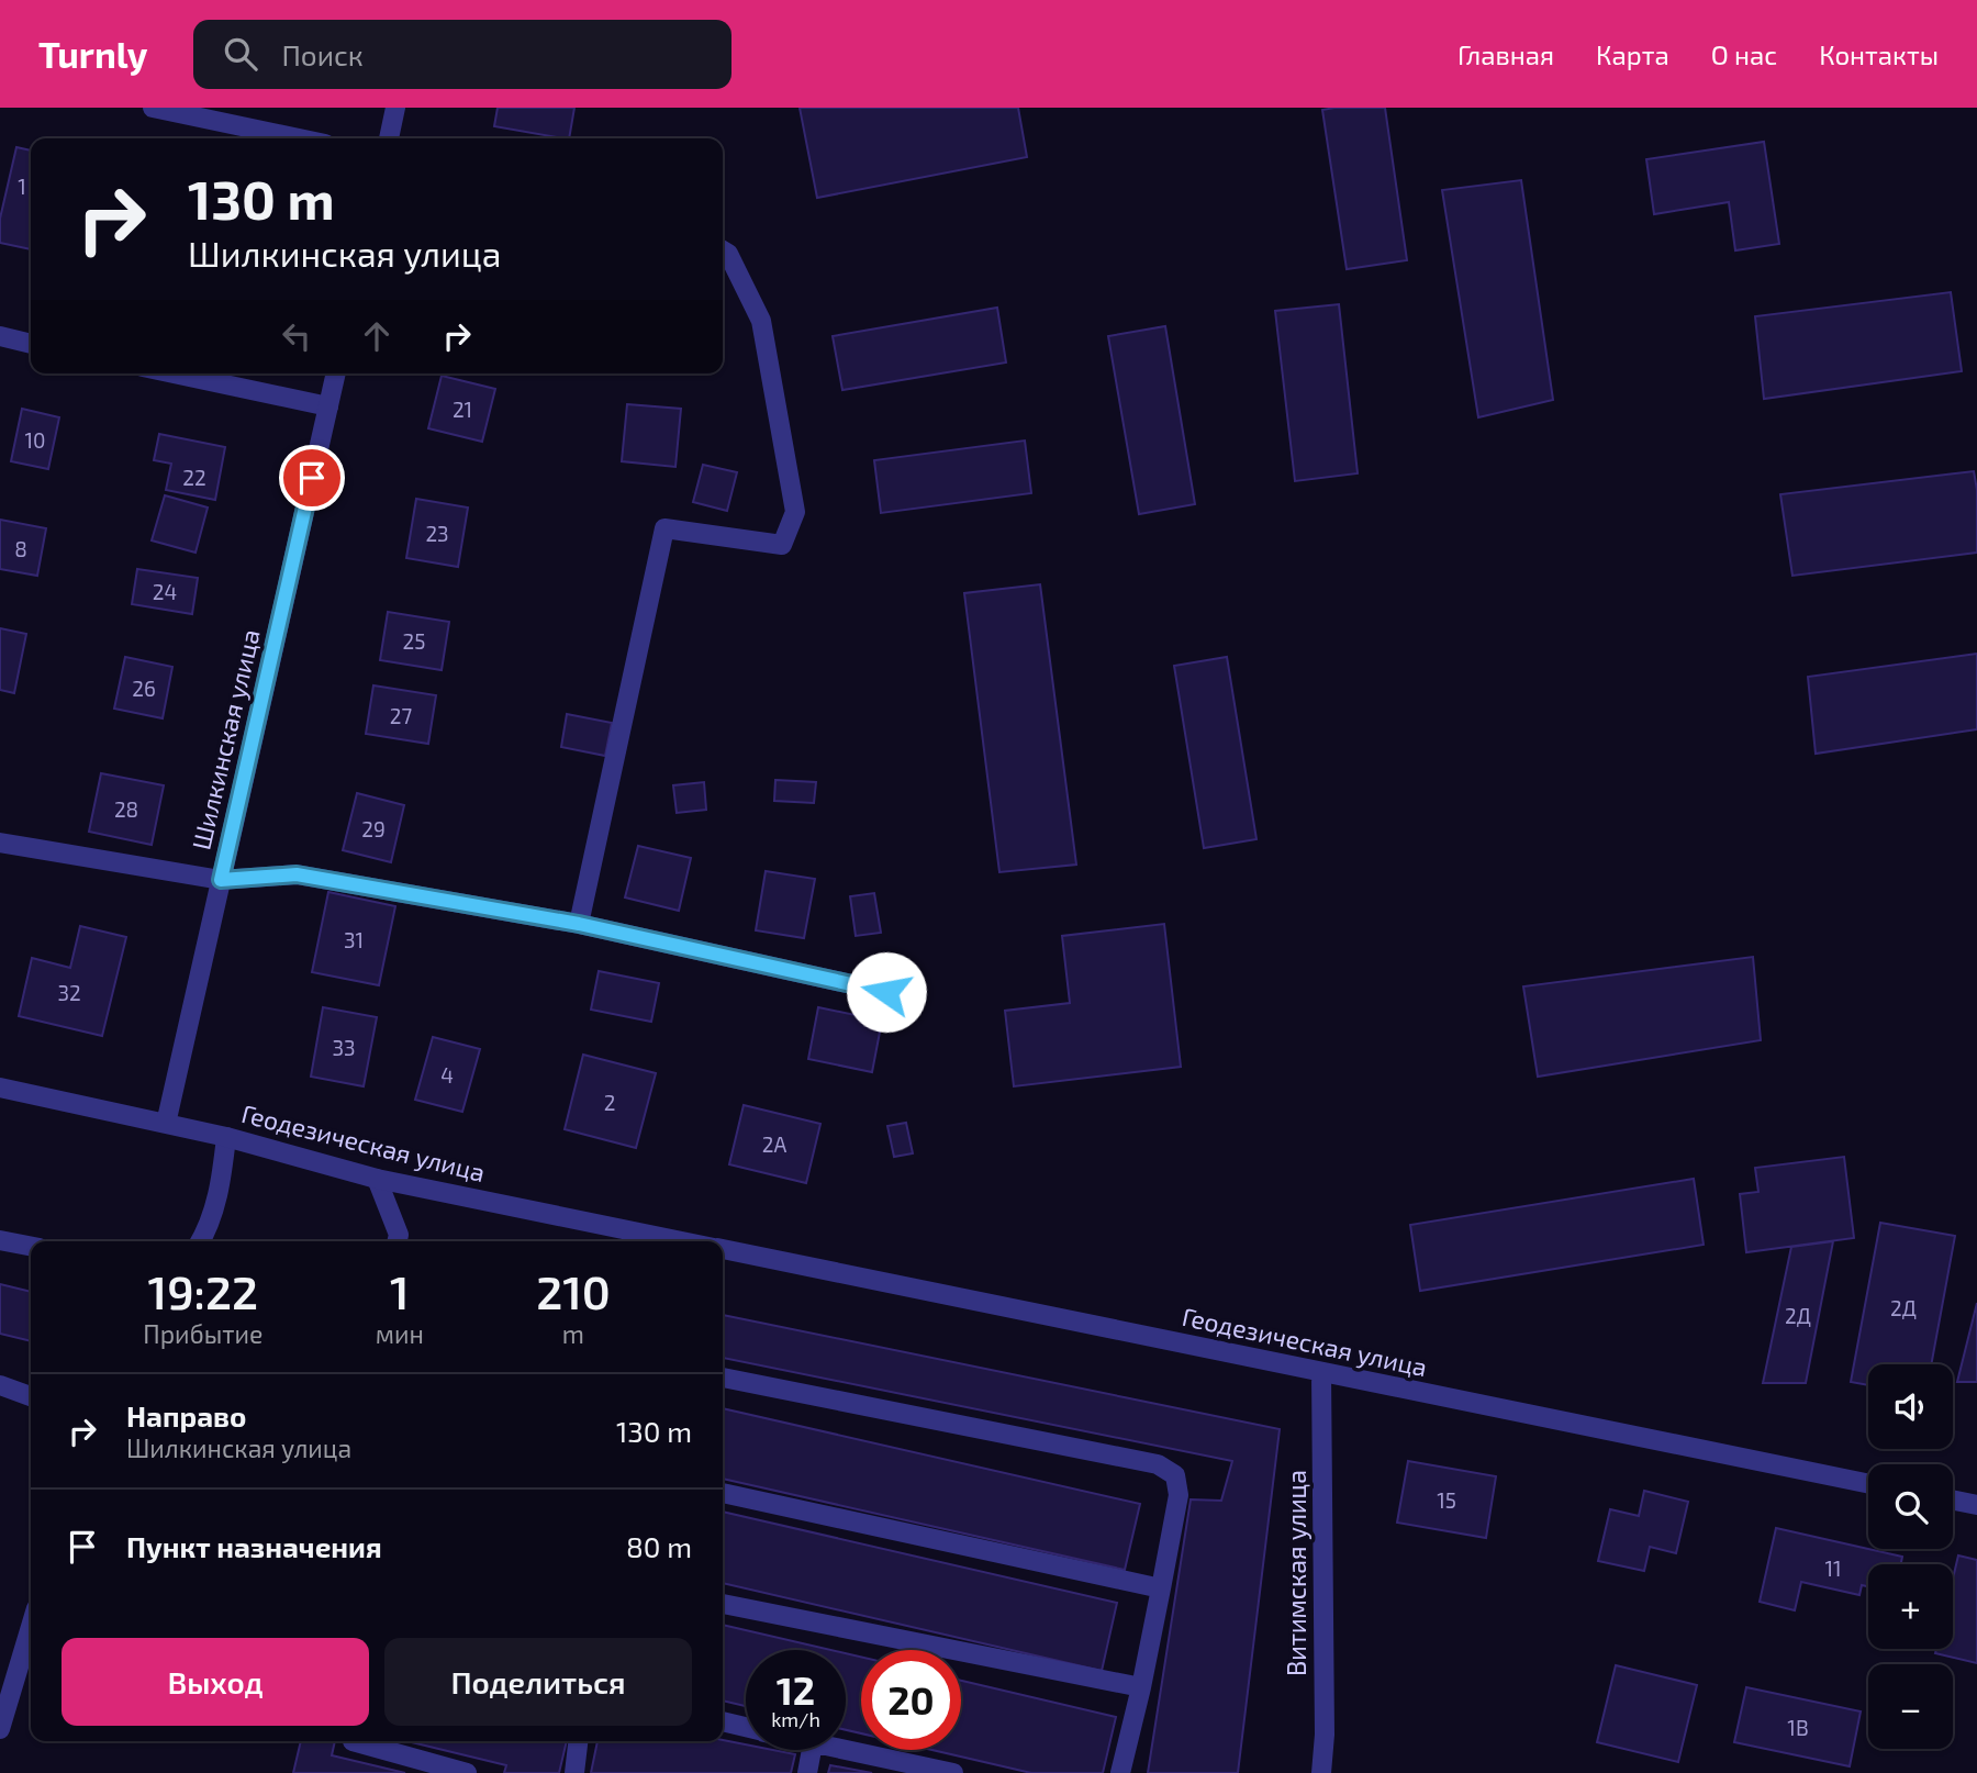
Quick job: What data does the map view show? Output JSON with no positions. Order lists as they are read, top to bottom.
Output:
{
  "streets": {
    "street": ["Шилкинская улица", "Геодезическая улица", "Витимская улица"]
  },
  "crossings": [
    ["Шилкинская улица", "Геодезическая улица"],
    ["Геодезическая улица", "Витимская улица"]
  ],
  "house_numbers": [
    "1",
    "21",
    "10",
    "22",
    "23",
    "8",
    "24",
    "25",
    "26",
    "27",
    "28",
    "29",
    "31",
    "32",
    "33",
    "4",
    "2",
    "2А",
    "2Д",
    "2Д",
    "15",
    "11",
    "1В"
  ],
  "page": {
    "header": "Turnly",
    "search": "Поиск",
    "nav": [
      "Главная",
      "Карта",
      "О нас",
      "Контакты"
    ],
    "turn": ["130 m", "Шилкинская улица"],
    "eta": [
      "19:22",
      "Прибытие",
      "1",
      "мин",
      "210",
      "m"
    ],
    "map_buttons": ["+", "−"],
    "list": [
      {
        "name": "Направо",
        "note": "Шилкинская улица",
        "value": "130 m"
      },
      {
        "name": "Пункт назначения",
        "value": "80 m"
      }
    ],
    "buttons": ["Выход", "Поделиться"],
    "speed": "12 km/h",
    "limit": "20"
  }
}
